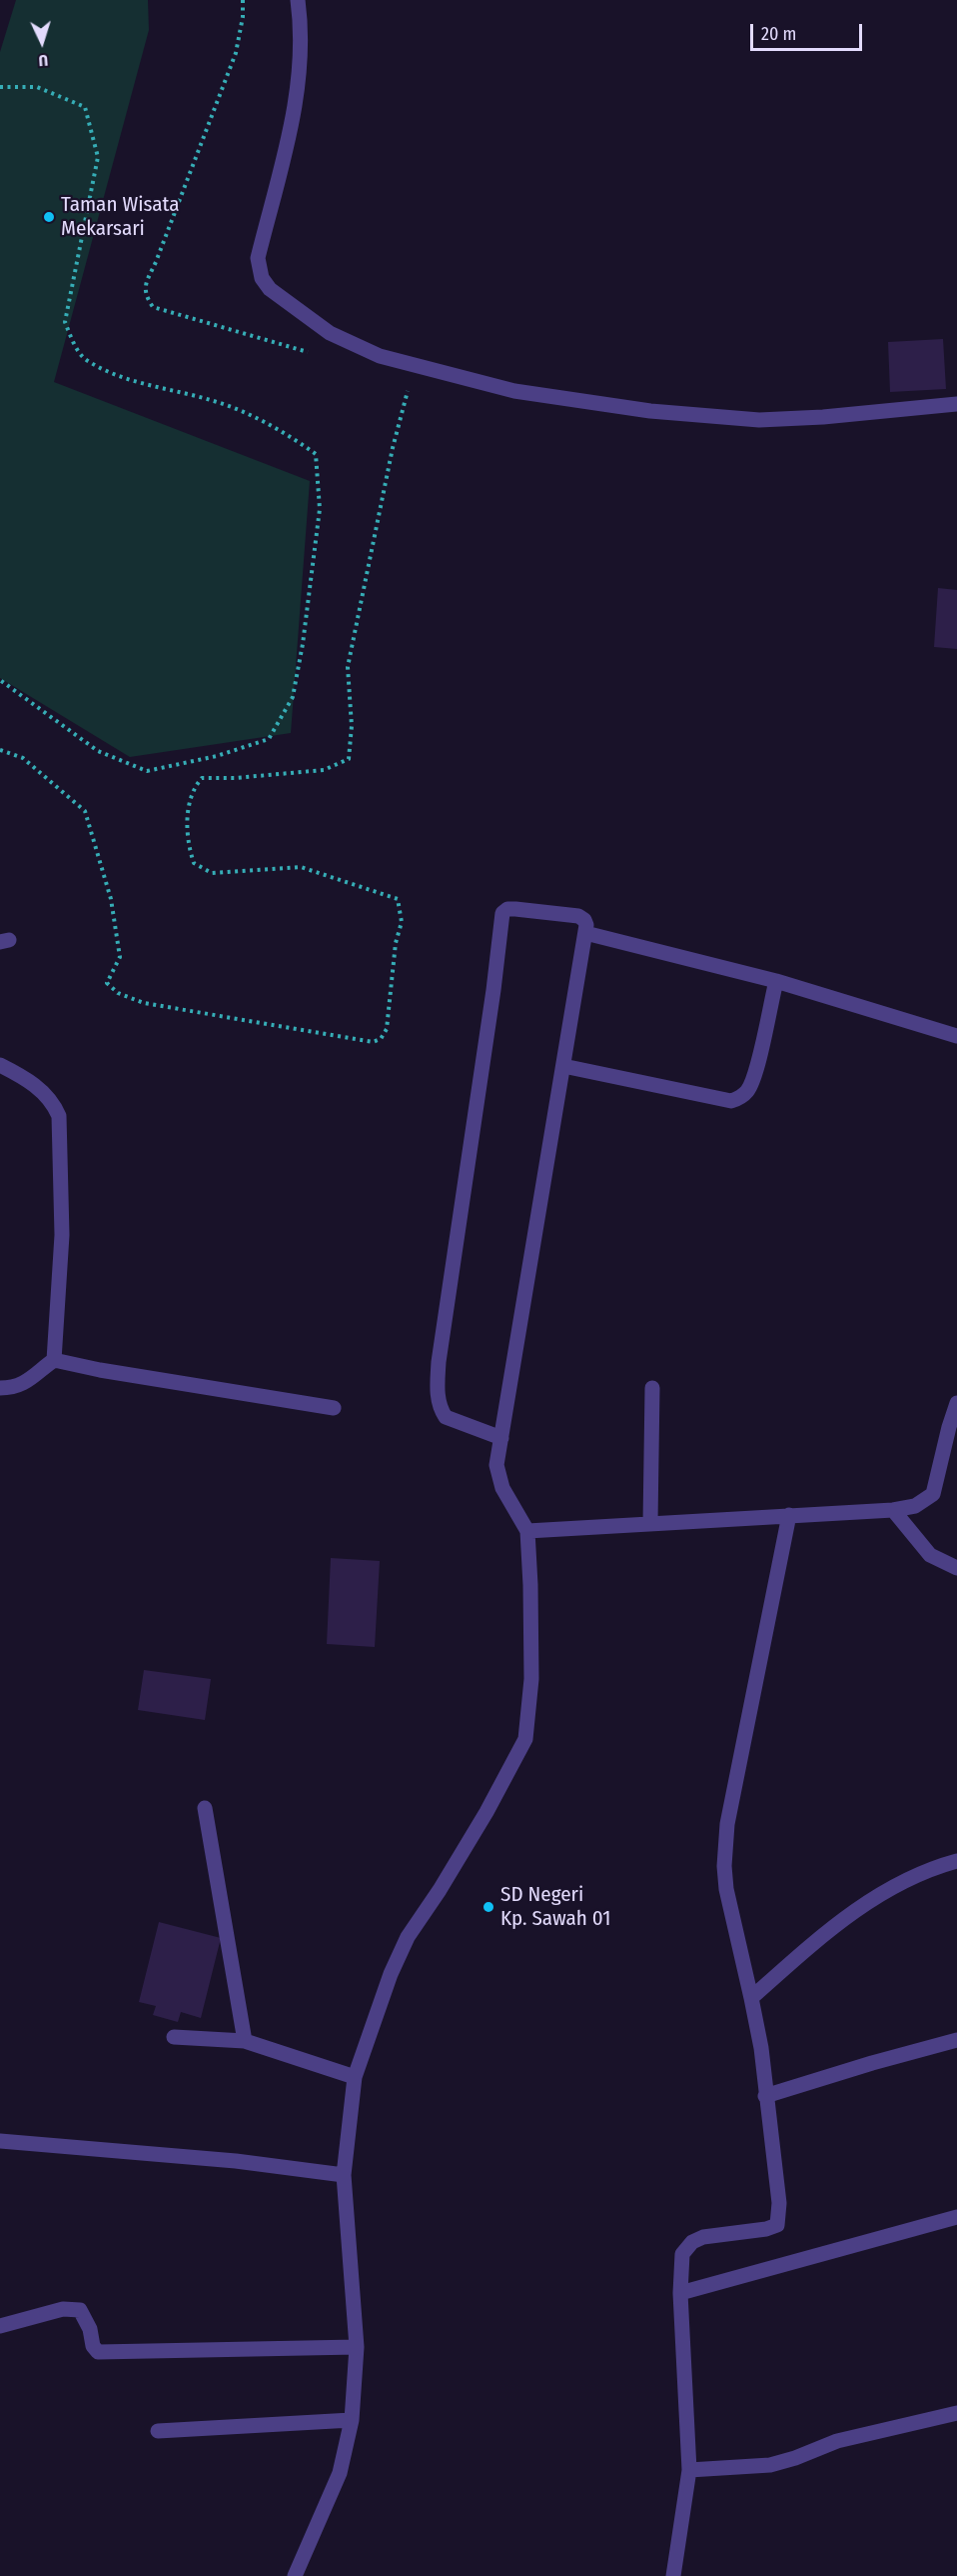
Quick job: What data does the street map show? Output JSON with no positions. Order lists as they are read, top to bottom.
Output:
{
  "places": ["Taman Wisata Mekarsari", "SD Negeri Kp. Sawah 01"],
  "scale_bar": "20 m",
  "north": "bottom"
}
